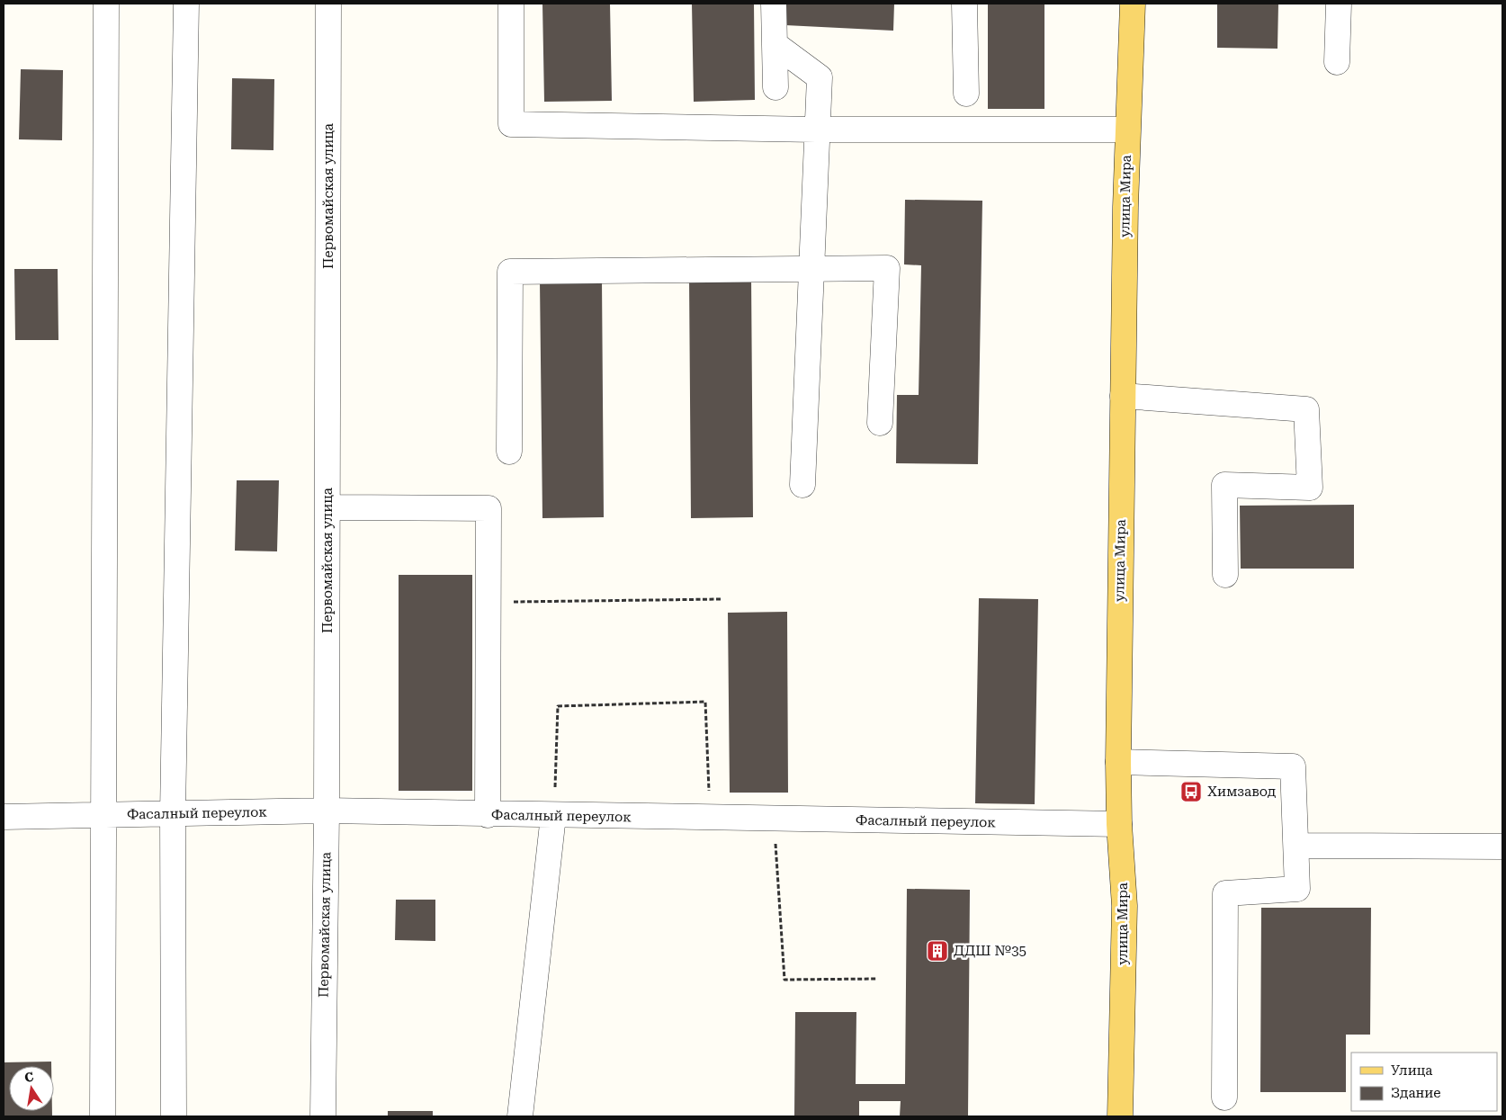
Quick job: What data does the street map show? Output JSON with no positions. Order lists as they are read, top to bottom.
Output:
{
  "streets": {
    "main road": ["улица Мира"],
    "street": ["Первомайская улица", "Фасалный переулок"]
  },
  "crossings": [
    ["Первомайская улица", "Фасалный переулок"],
    ["улица Мира", "Фасалный переулок"]
  ],
  "places": {
    "bus stop": ["Химзавод"],
    "building": ["ДДШ №35"]
  },
  "legend": ["Улица", "Здание"],
  "north": "top"
}
